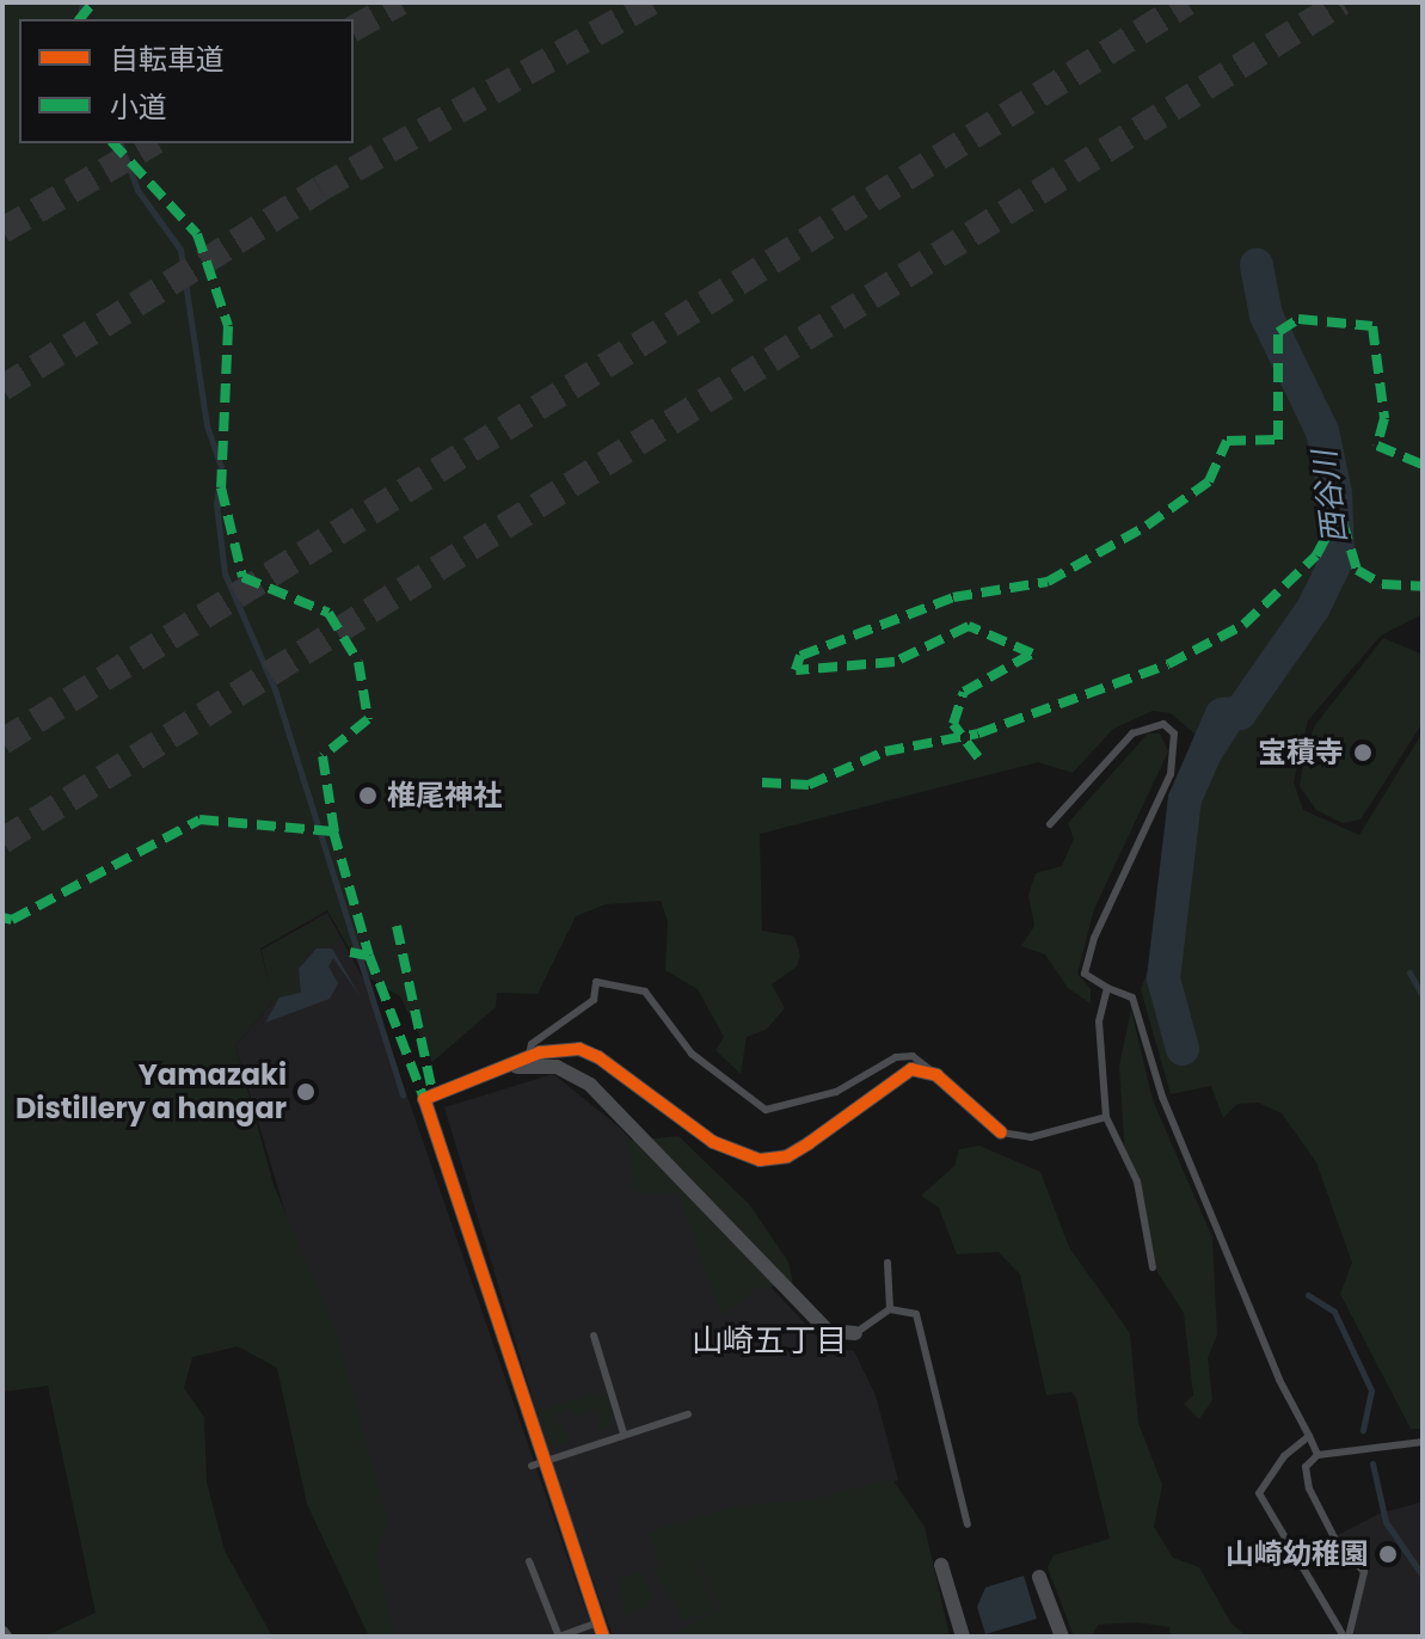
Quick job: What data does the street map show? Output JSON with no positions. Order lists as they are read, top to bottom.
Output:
{
  "districts": ["山崎五丁目"],
  "water": ["西谷川"],
  "places": [
    "宝積寺",
    "椎尾神社",
    "Yamazaki Distillery a hangar",
    "山崎幼稚園"
  ],
  "legend": ["自転車道", "小道"]
}
